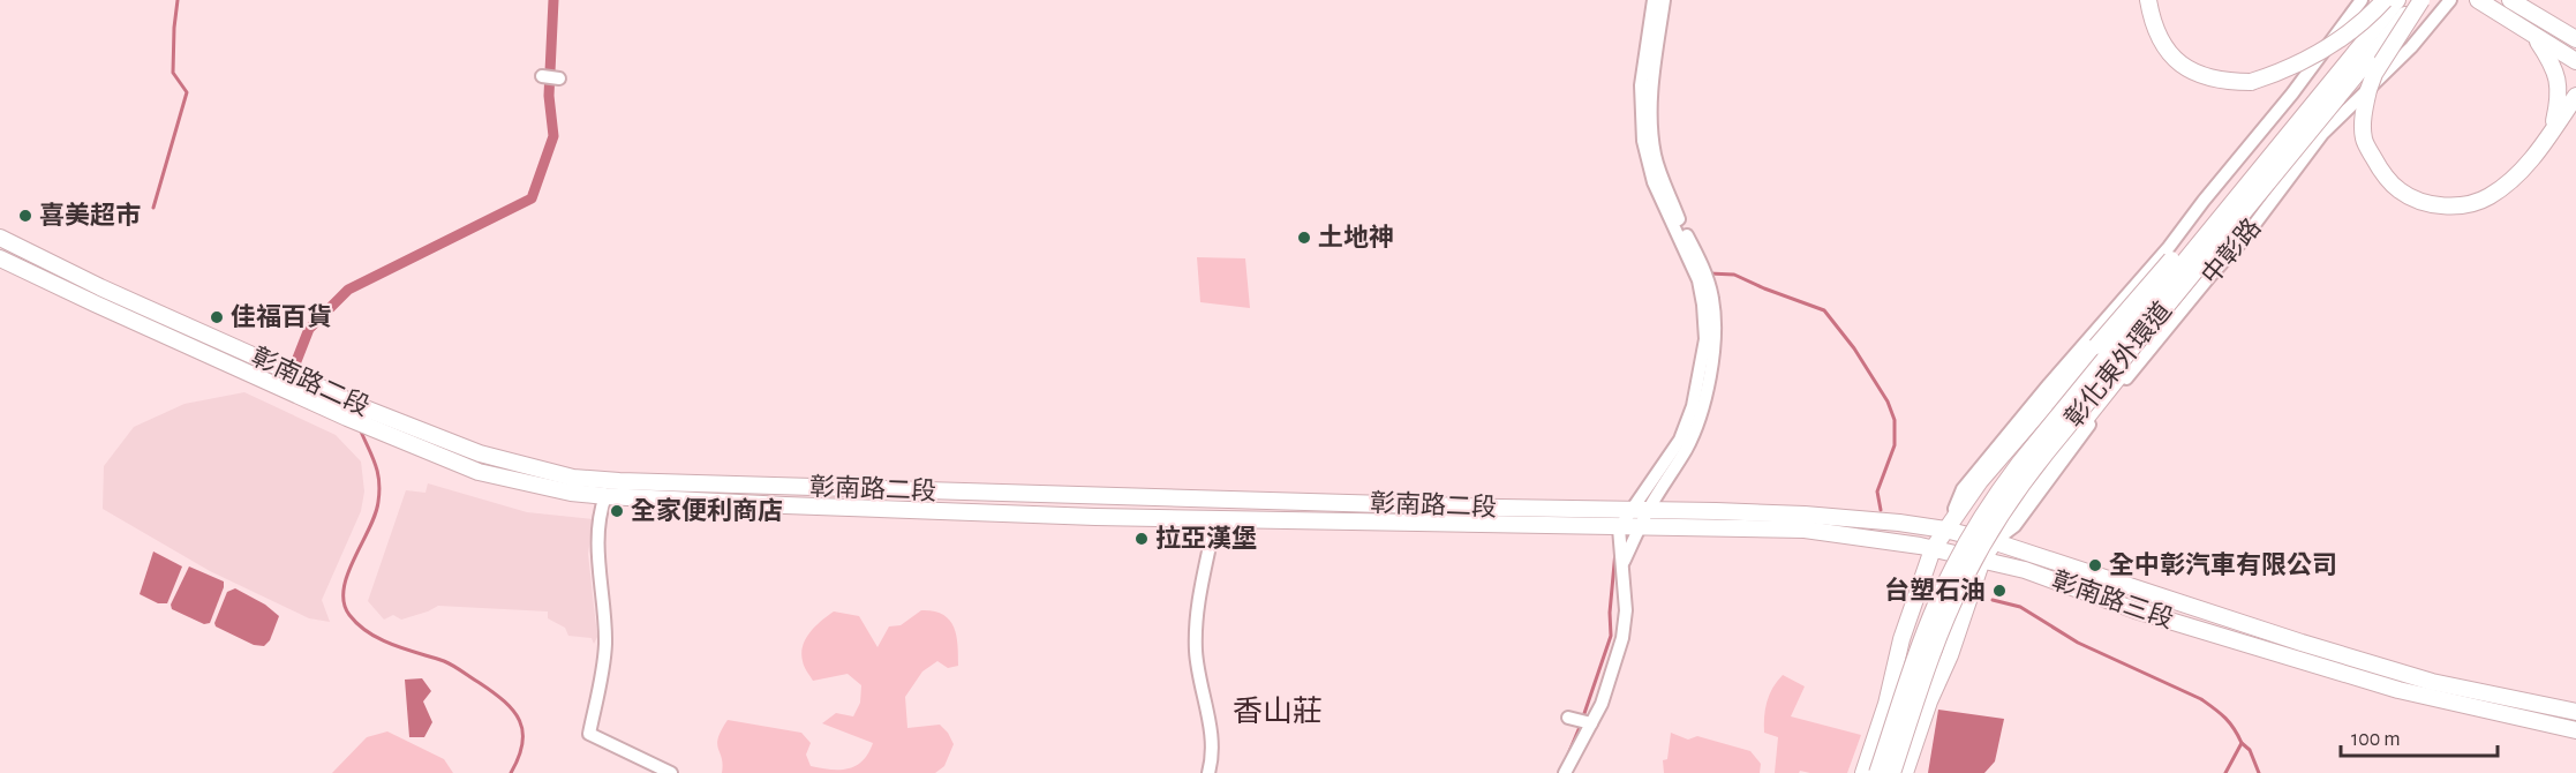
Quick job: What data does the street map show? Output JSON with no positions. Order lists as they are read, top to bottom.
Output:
{
  "streets": {
    "main road": ["彰化東外環道", "彰南路二段", "彰南路三段"],
    "street": ["中彰路"]
  },
  "crossings": [
    ["中彰路", "彰南路三段"],
    ["彰南路二段", "彰南路三段"]
  ],
  "districts": ["香山莊"],
  "places": [
    "喜美超市",
    "土地神",
    "佳福百貨",
    "全家便利商店",
    "拉亞漢堡",
    "全中彰汽車有限公司",
    "台塑石油"
  ],
  "scale_bar": "100 m"
}
